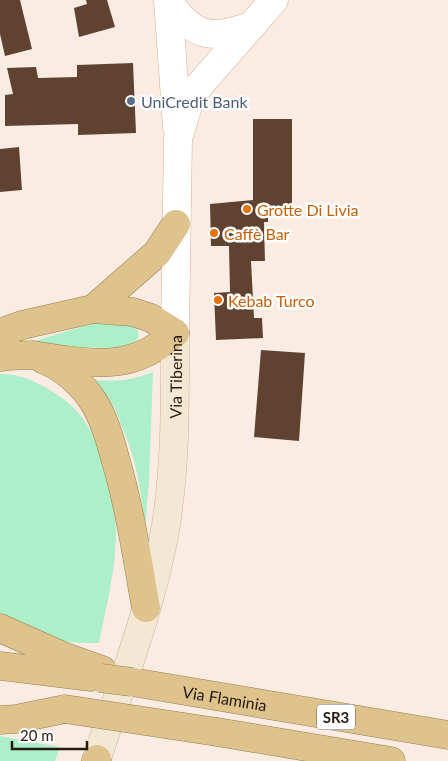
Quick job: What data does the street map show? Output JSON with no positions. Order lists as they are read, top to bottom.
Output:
{
  "streets": {
    "highway": ["Via Flaminia", "SR3"],
    "main road": ["Via Tiberina"]
  },
  "places": [
    "UniCredit Bank",
    "Grotte Di Livia",
    "Caffè Bar",
    "Kebab Turco"
  ],
  "scale_bar": "20 m"
}
